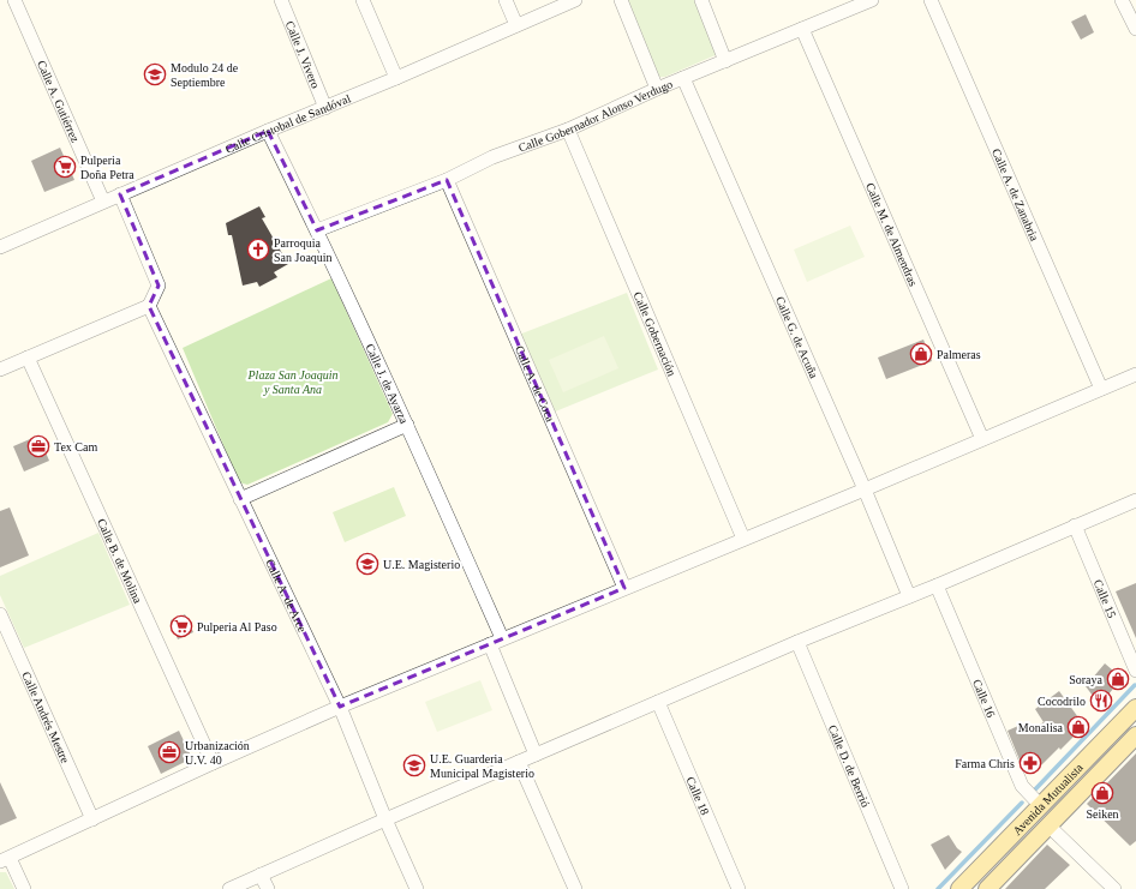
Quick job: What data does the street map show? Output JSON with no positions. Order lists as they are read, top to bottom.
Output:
{
  "streets": {
    "main road": ["Avenida Mutualista"],
    "street": [
      "Calle J. Vivero",
      "Calle A. Gutiérrez",
      "Calle Gobernador Alonso Verdugo",
      "Calle Cristobal de Sandóval",
      "Calle A. de Zanabria",
      "Calle M. de Almendras",
      "Calle Gobernación",
      "Calle G. de Acuña",
      "Calle J. de Ayarza",
      "Calle A. de Coca",
      "Calle B. de Molina",
      "Calle A. de Arce",
      "Calle 15",
      "Calle 16",
      "Calle Andrés Mestre",
      "Calle D. de Berrió",
      "Calle 18"
    ]
  },
  "crossings": [
    ["Calle J. Vivero", "Calle Cristobal de Sandóval"],
    ["Calle A. Gutiérrez", "Calle Cristobal de Sandóval"],
    ["Calle Gobernador Alonso Verdugo", "Calle M. de Almendras"],
    ["Calle Gobernador Alonso Verdugo", "Calle Gobernación"],
    ["Calle Gobernador Alonso Verdugo", "Calle G. de Acuña"],
    ["Calle Gobernador Alonso Verdugo", "Calle J. de Ayarza"],
    ["Calle Gobernador Alonso Verdugo", "Calle A. de Coca"],
    ["Calle Cristobal de Sandóval", "Calle J. de Ayarza"],
    ["Calle 16", "Avenida Mutualista"]
  ],
  "parks": ["Plaza San Joaquin y Santa Ana"],
  "places": {
    "school or university": ["Modulo 24 de Septiembre", "U.E. Magisterio", "U.E. Guarderia Municipal Magisterio"],
    "supermarket": ["Pulperia Doña Petra", "Pulperia Al Paso"],
    "church": ["Parroquia San Joaquin"],
    "shop": [
      "Palmeras",
      "Soraya",
      "Monalisa",
      "Seiken"
    ],
    "office": ["Tex Cam", "Urbanización U.V. 40"],
    "restaurant": ["Cocodrilo"],
    "pharmacy": ["Farma Chris"]
  }
}
